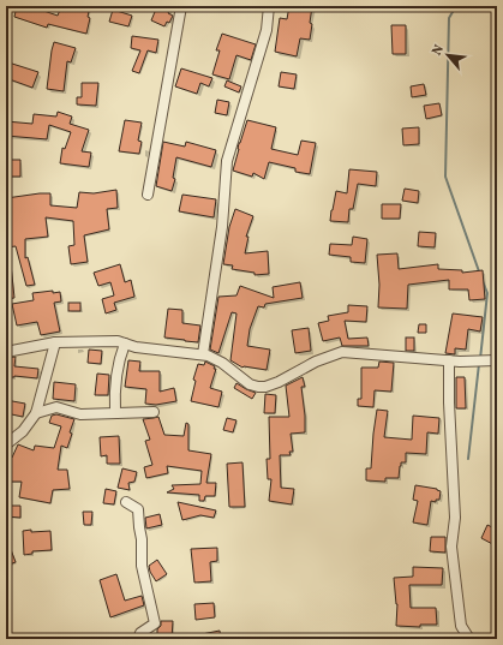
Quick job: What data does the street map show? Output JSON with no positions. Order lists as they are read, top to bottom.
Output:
{
  "north": "top left"
}
